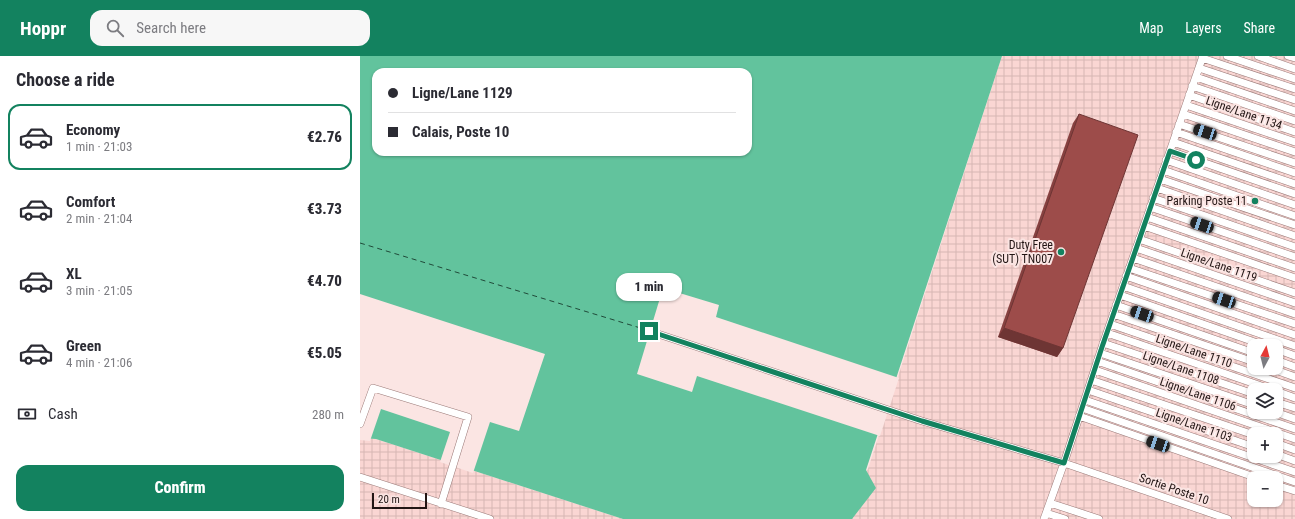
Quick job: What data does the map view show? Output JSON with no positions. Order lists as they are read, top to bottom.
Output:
{
  "streets": {
    "lane": [
      "Ligne/Lane 1134",
      "Ligne/Lane 1119",
      "Ligne/Lane 1110",
      "Ligne/Lane 1108",
      "Ligne/Lane 1106",
      "Ligne/Lane 1103",
      "Sortie Poste 10"
    ]
  },
  "places": ["Parking Poste 11", "Duty Free (SUT) TN007"],
  "scale_bar": "20 m",
  "north": "top",
  "page": {
    "header": "Hoppr",
    "search": "Search here",
    "nav": ["Map", "Layers", "Share"],
    "heading": "Choose a ride",
    "banner": ["Ligne/Lane 1129", "Calais, Poste 10"],
    "list": [
      {
        "name": "Economy",
        "note": "1 min · 21:03",
        "value": "€2.76"
      },
      {
        "name": "Comfort",
        "note": "2 min · 21:04",
        "value": "€3.73"
      },
      {
        "name": "XL",
        "note": "3 min · 21:05",
        "value": "€4.70"
      },
      {
        "name": "Green",
        "note": "4 min · 21:06",
        "value": "€5.05"
      }
    ],
    "bubble": "1 min",
    "map_buttons": ["+", "−"],
    "pay": ["Cash", "280 m"],
    "buttons": "Confirm",
    "scale": "20 m"
  }
}
